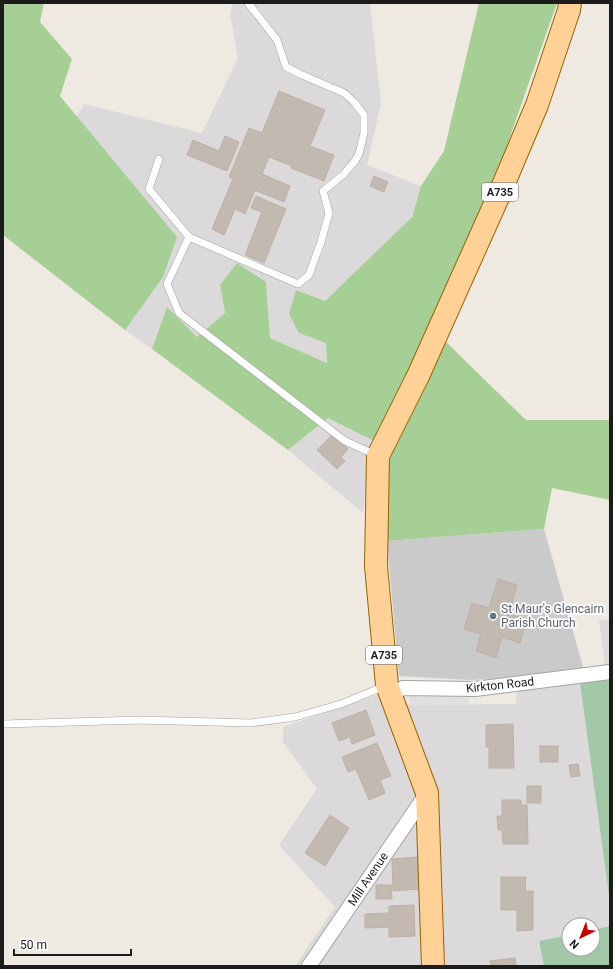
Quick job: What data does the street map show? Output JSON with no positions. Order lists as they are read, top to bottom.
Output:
{
  "streets": {
    "main road": ["A735"],
    "street": ["Kirkton Road", "Mill Avenue"]
  },
  "crossings": [
    ["A735", "Kirkton Road"],
    ["A735", "Mill Avenue"]
  ],
  "places": ["St Maur's Glencairn Parish Church"],
  "scale_bar": "50 m",
  "north": "bottom left"
}
